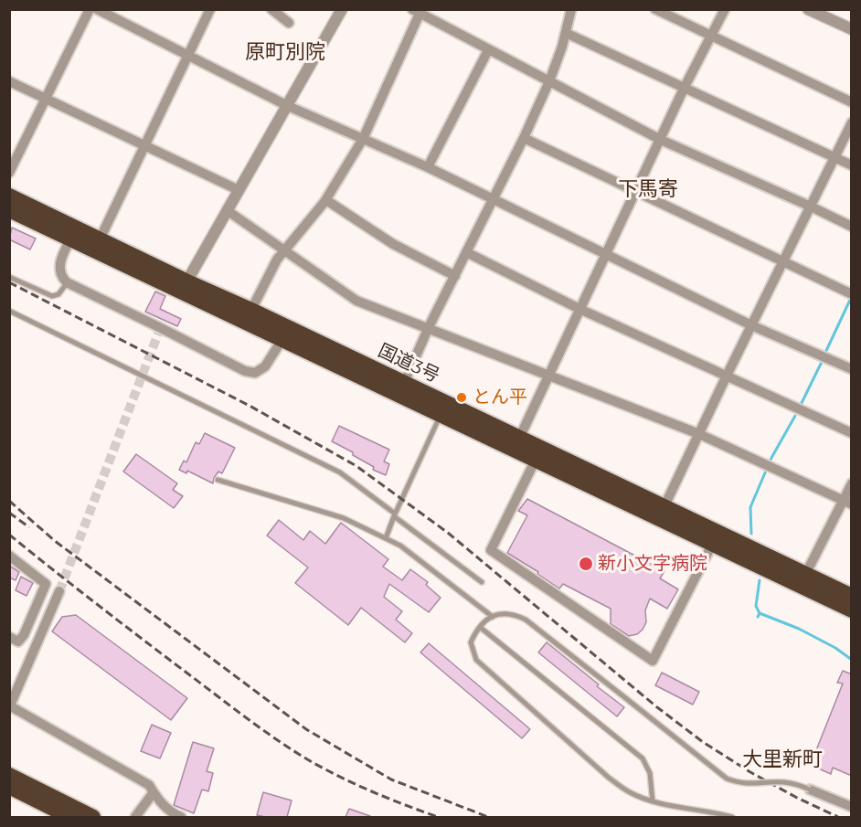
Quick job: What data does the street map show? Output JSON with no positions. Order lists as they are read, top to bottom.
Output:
{
  "streets": {
    "highway": ["国道3号"]
  },
  "districts": ["原町別院", "下馬寄", "大里新町"],
  "places": ["とん平", "新小文字病院"]
}
